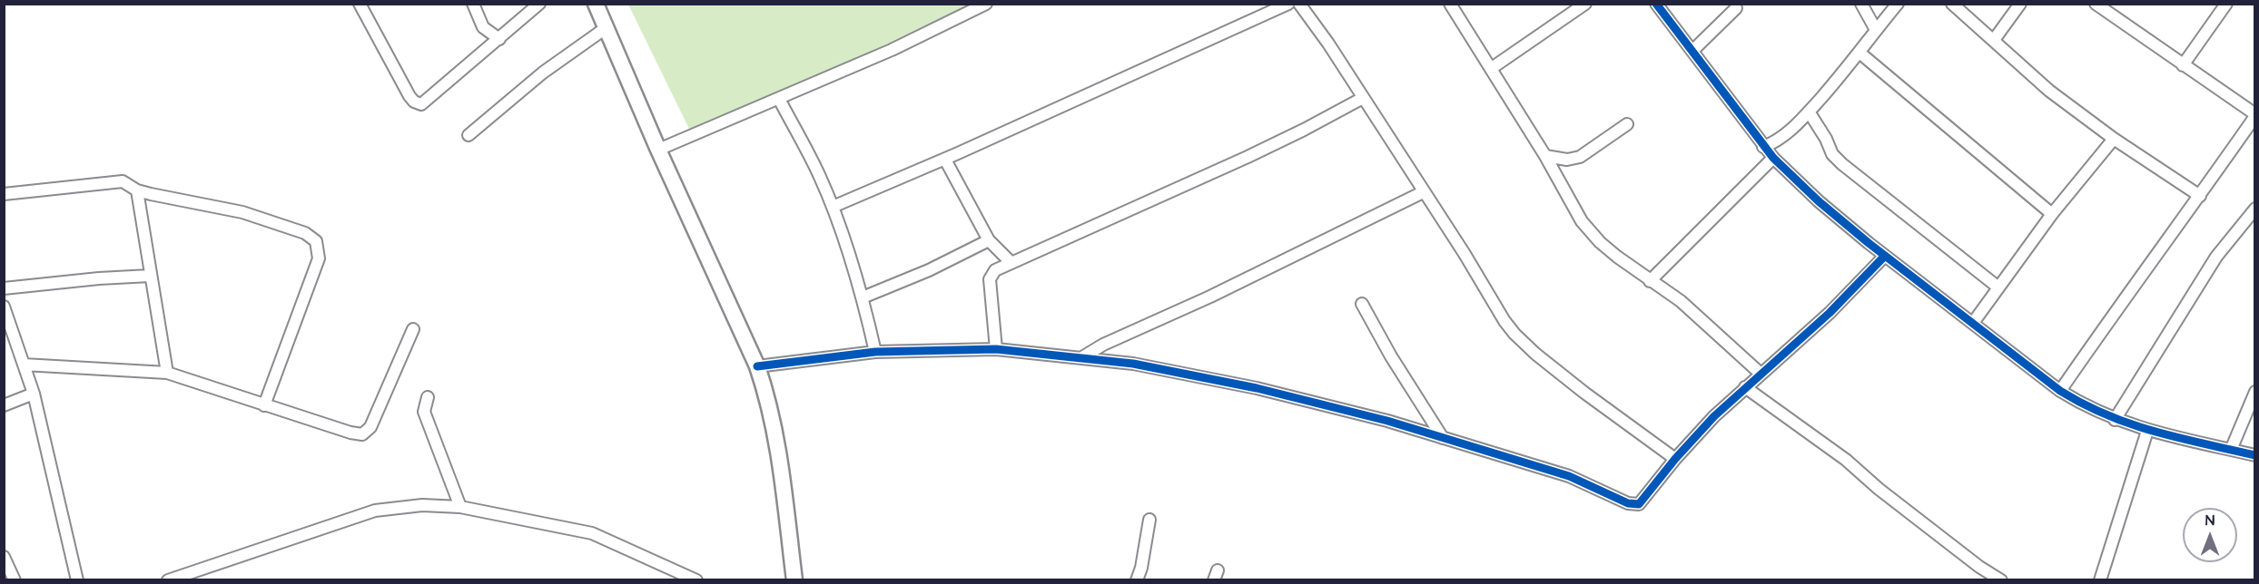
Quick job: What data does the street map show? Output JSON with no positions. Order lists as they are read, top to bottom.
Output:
{
  "north": "top"
}
